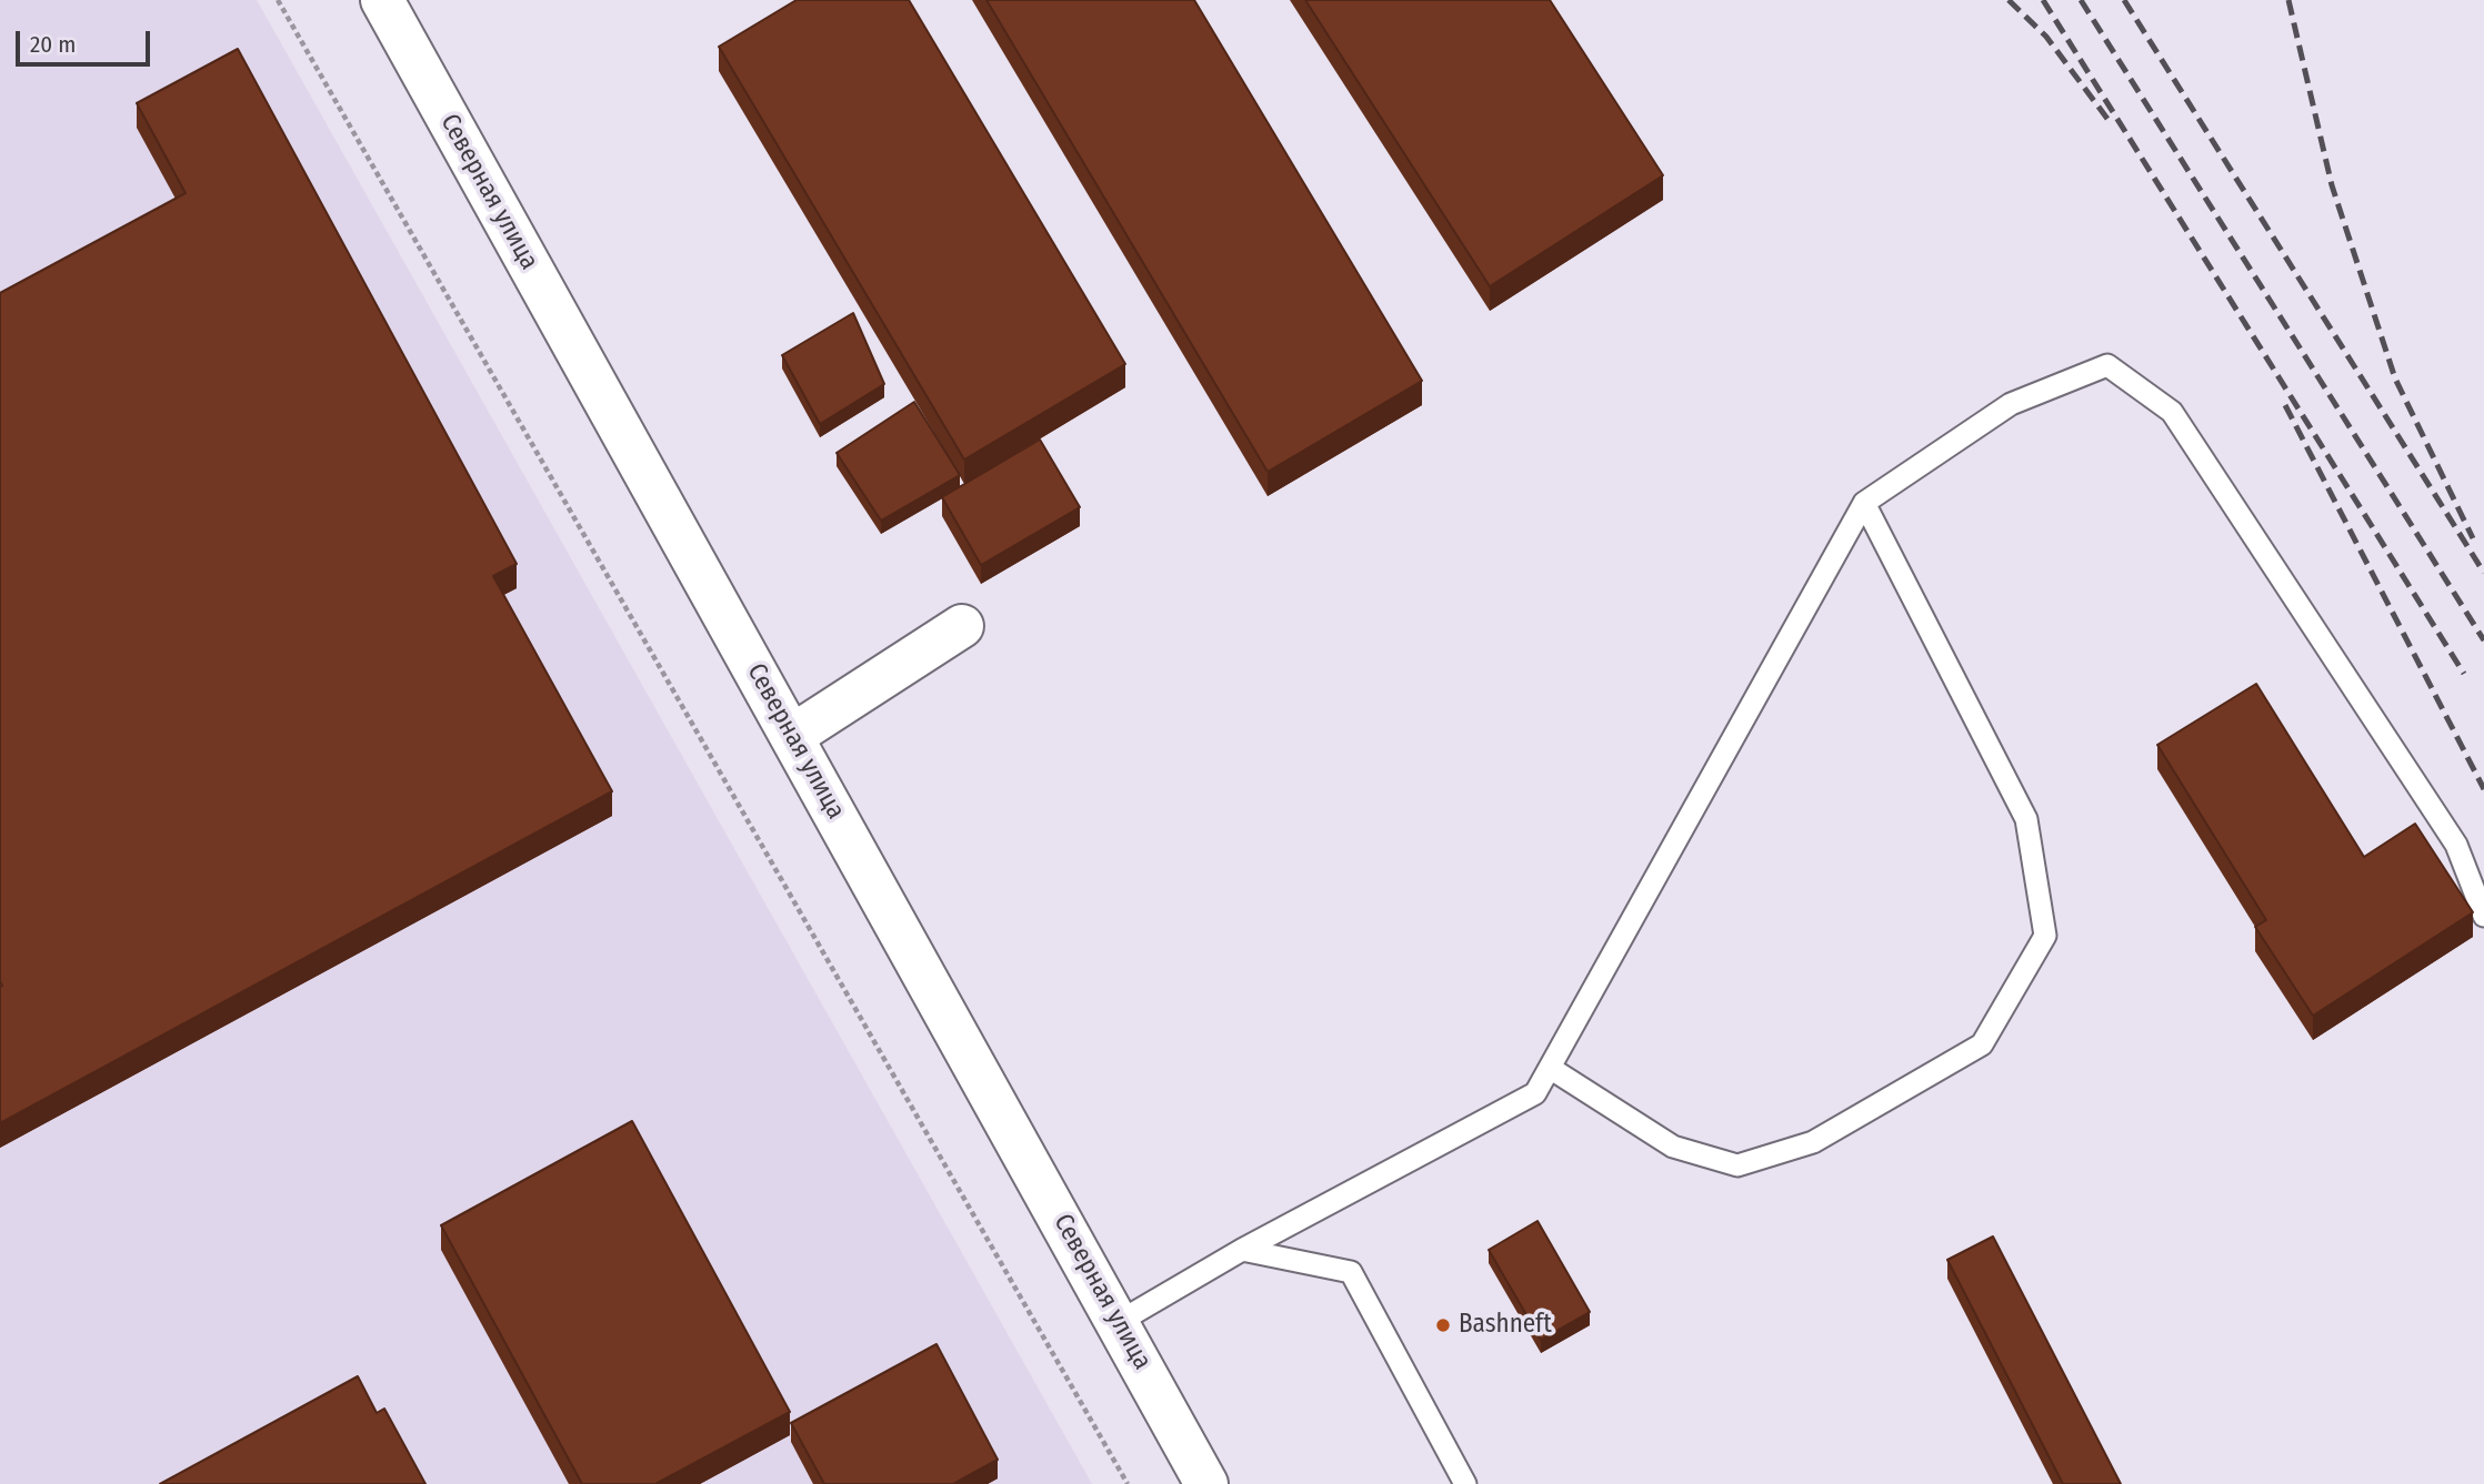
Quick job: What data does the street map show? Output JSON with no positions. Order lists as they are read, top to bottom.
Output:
{
  "streets": {
    "main road": ["Северная улица"]
  },
  "places": ["Bashneft"],
  "scale_bar": "20 m"
}
